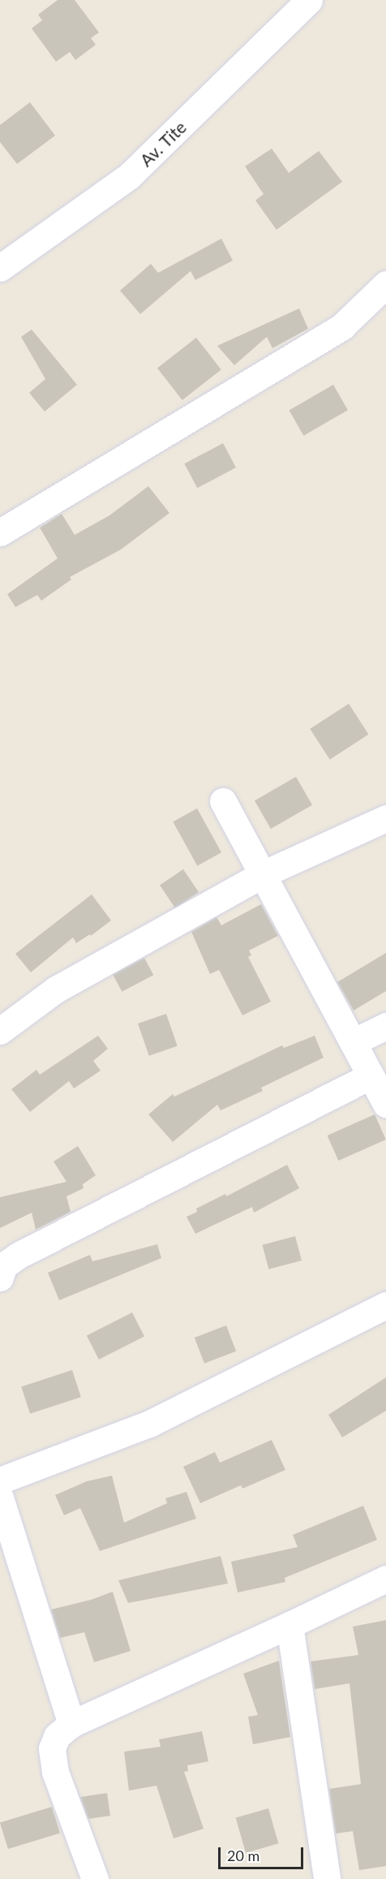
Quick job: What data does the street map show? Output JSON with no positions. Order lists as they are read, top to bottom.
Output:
{
  "streets": {
    "street": ["Av. Tite"]
  },
  "scale_bar": "20 m"
}
